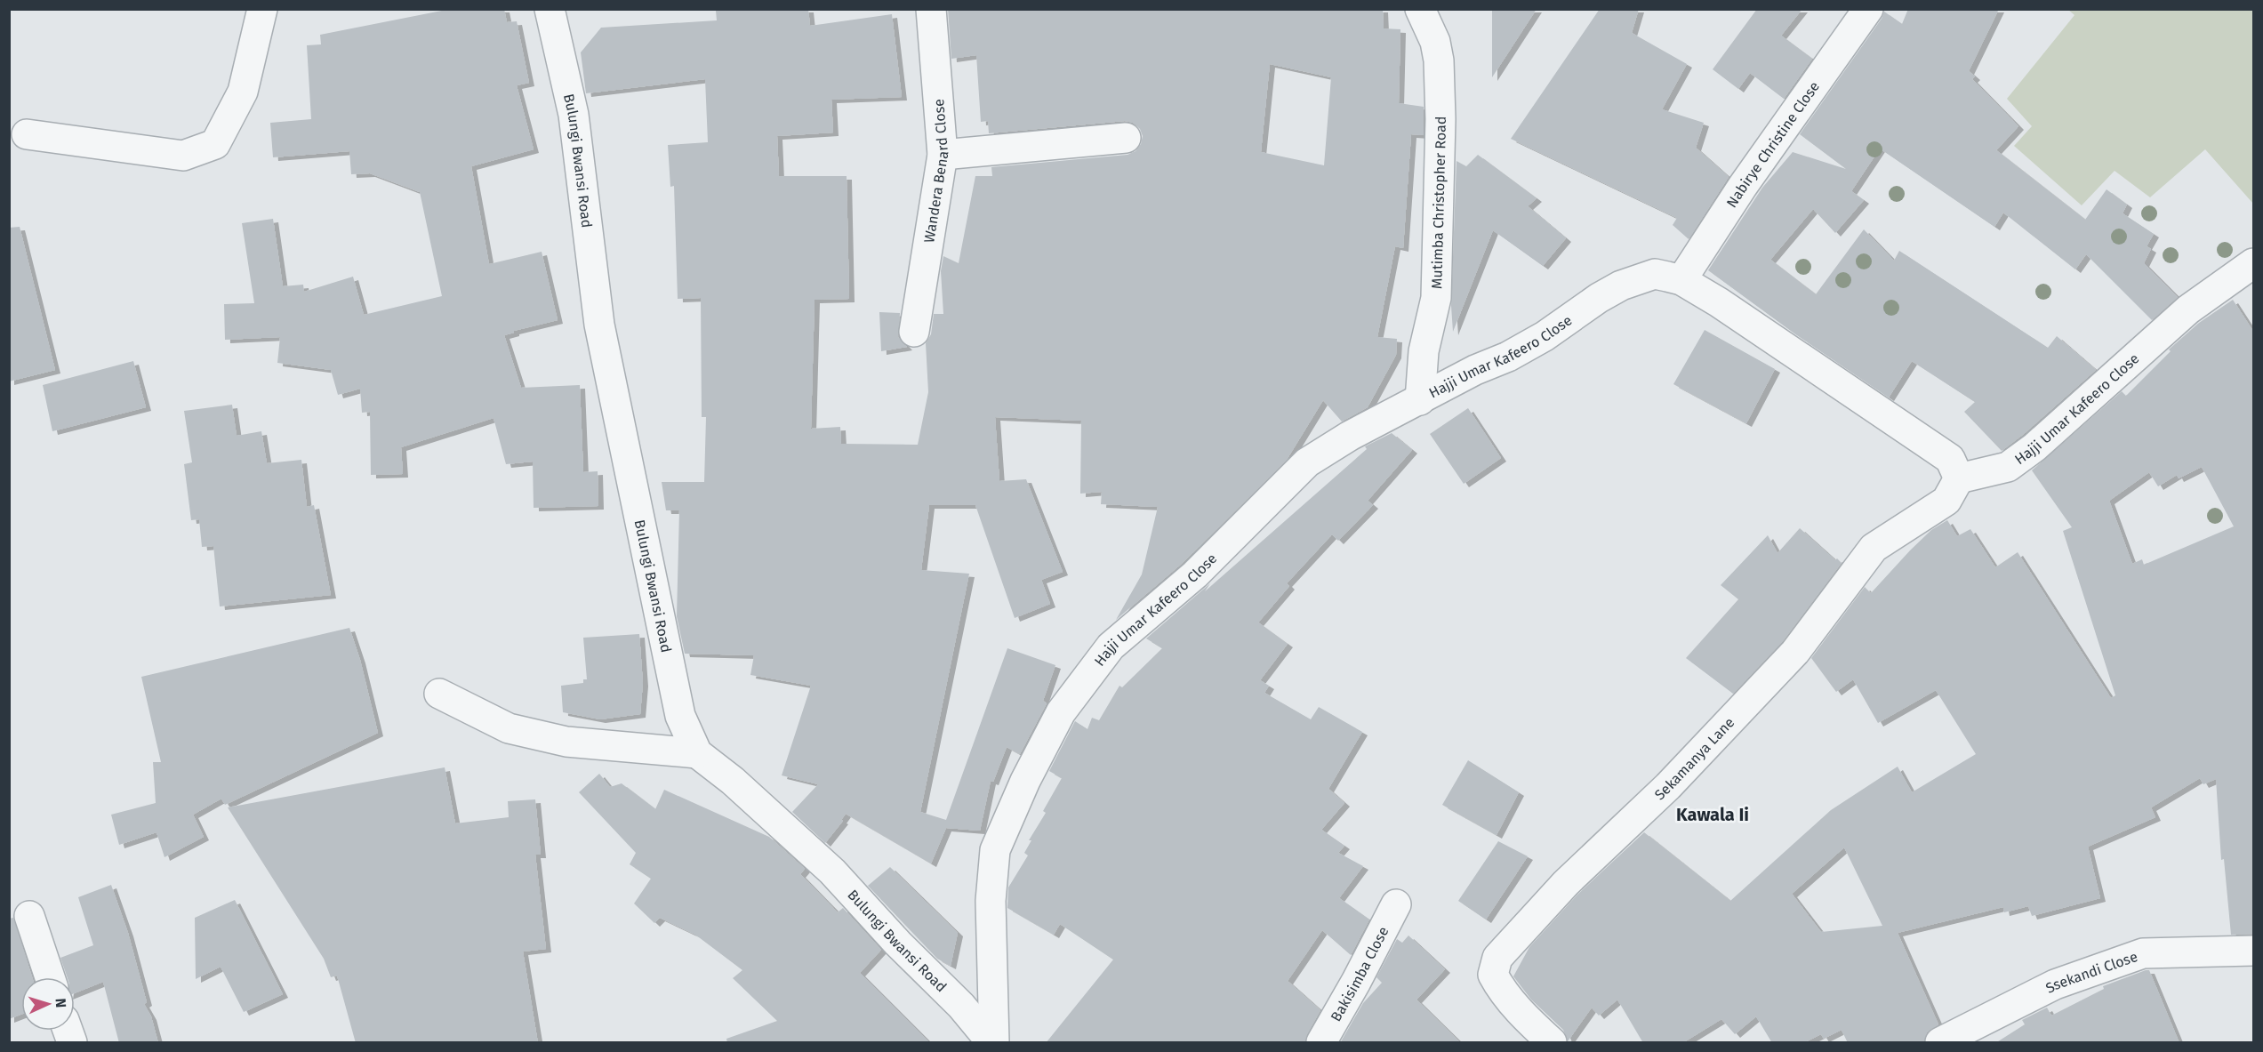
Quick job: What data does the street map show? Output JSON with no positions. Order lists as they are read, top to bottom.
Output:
{
  "streets": {
    "street": [
      "Nabirye Christine Close",
      "Bulungi Bwansi Road",
      "Wandera Benard Close",
      "Mutimba Christopher Road",
      "Hajji Umar Kafeero Close",
      "Sekamanya Lane",
      "Ssekandi Close",
      "Bakisimba Close"
    ]
  },
  "crossings": [
    ["Nabirye Christine Close", "Hajji Umar Kafeero Close"],
    ["Bulungi Bwansi Road", "Hajji Umar Kafeero Close"],
    ["Mutimba Christopher Road", "Hajji Umar Kafeero Close"],
    ["Hajji Umar Kafeero Close", "Sekamanya Lane"]
  ],
  "districts": ["Kawala Ii"],
  "north": "right"
}
